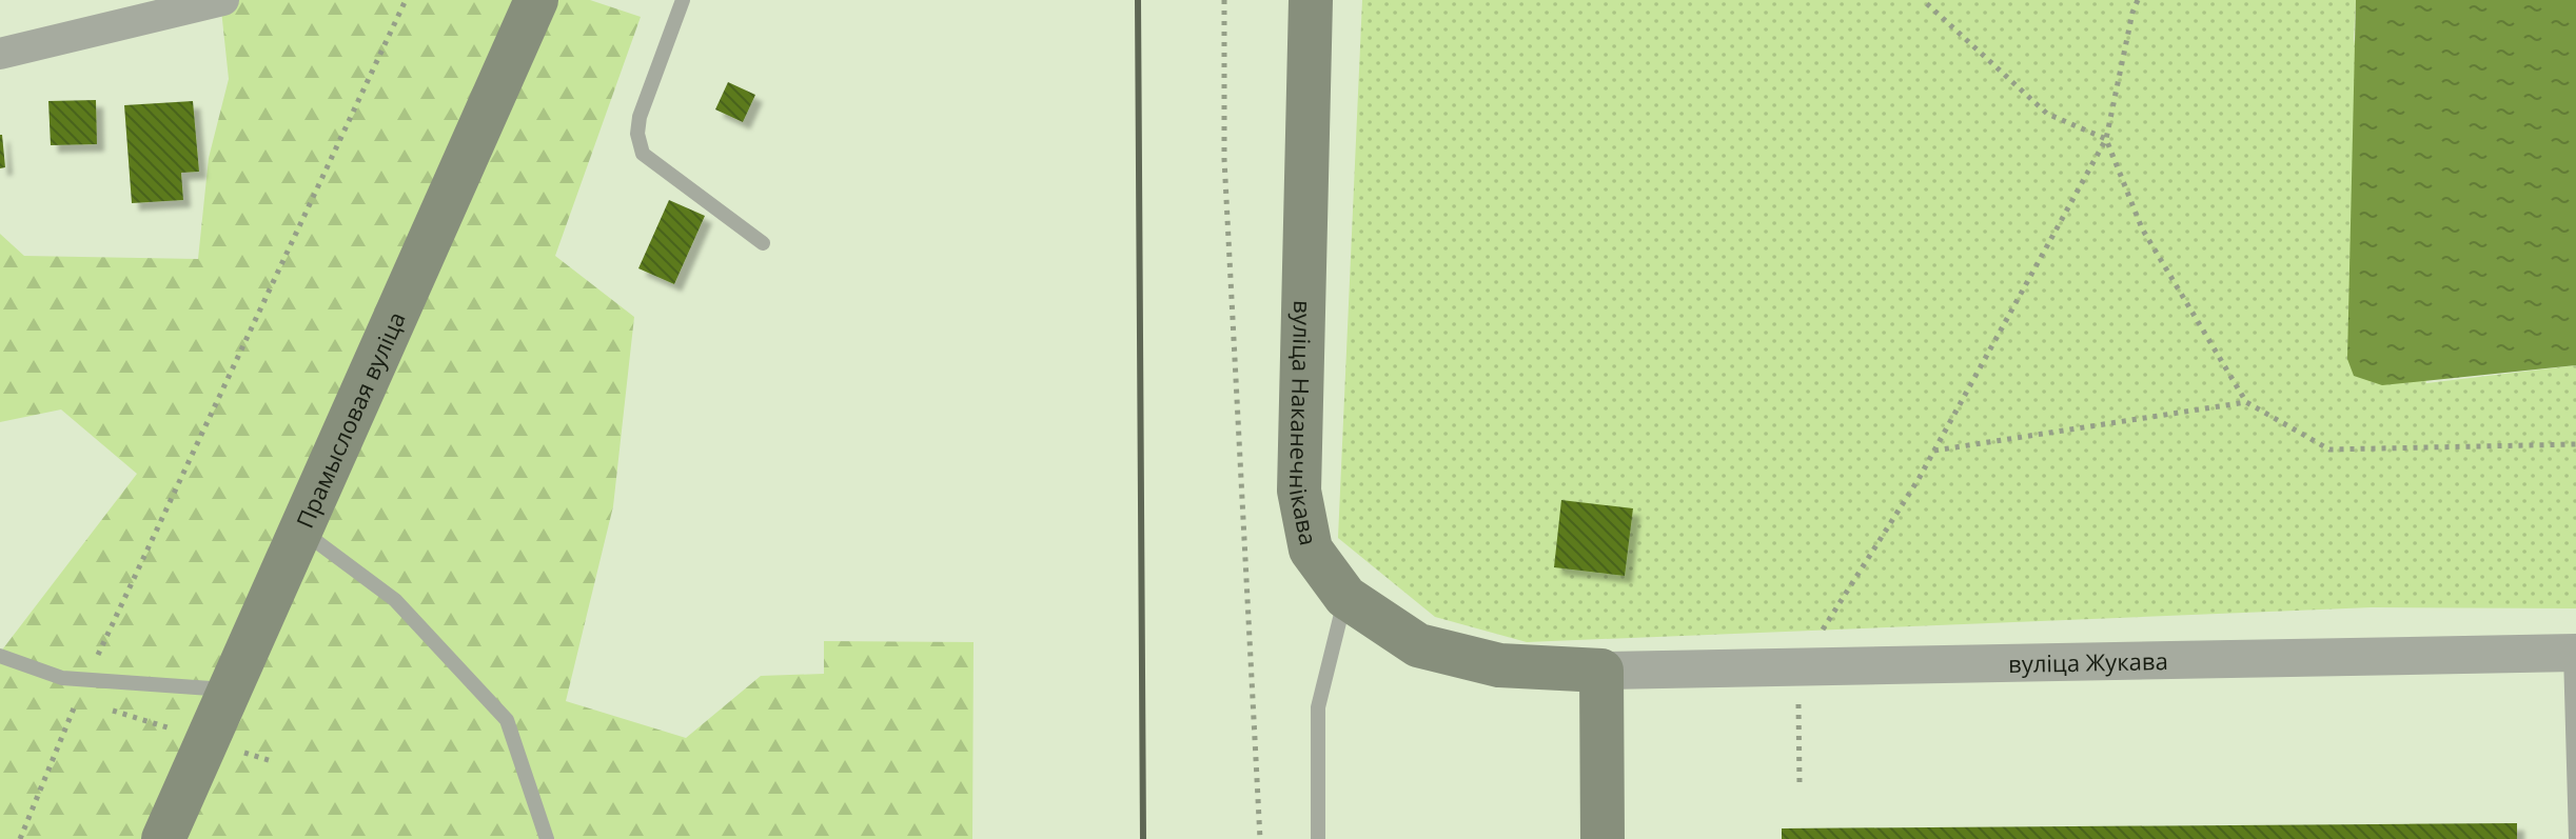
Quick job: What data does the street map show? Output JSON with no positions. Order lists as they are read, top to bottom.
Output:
{
  "streets": {
    "main road": ["Прамысловая вуліца", "вуліца Наканечнікава"],
    "street": ["вуліца Жукава"]
  },
  "crossings": [
    ["вуліца Наканечнікава", "вуліца Жукава"]
  ]
}
